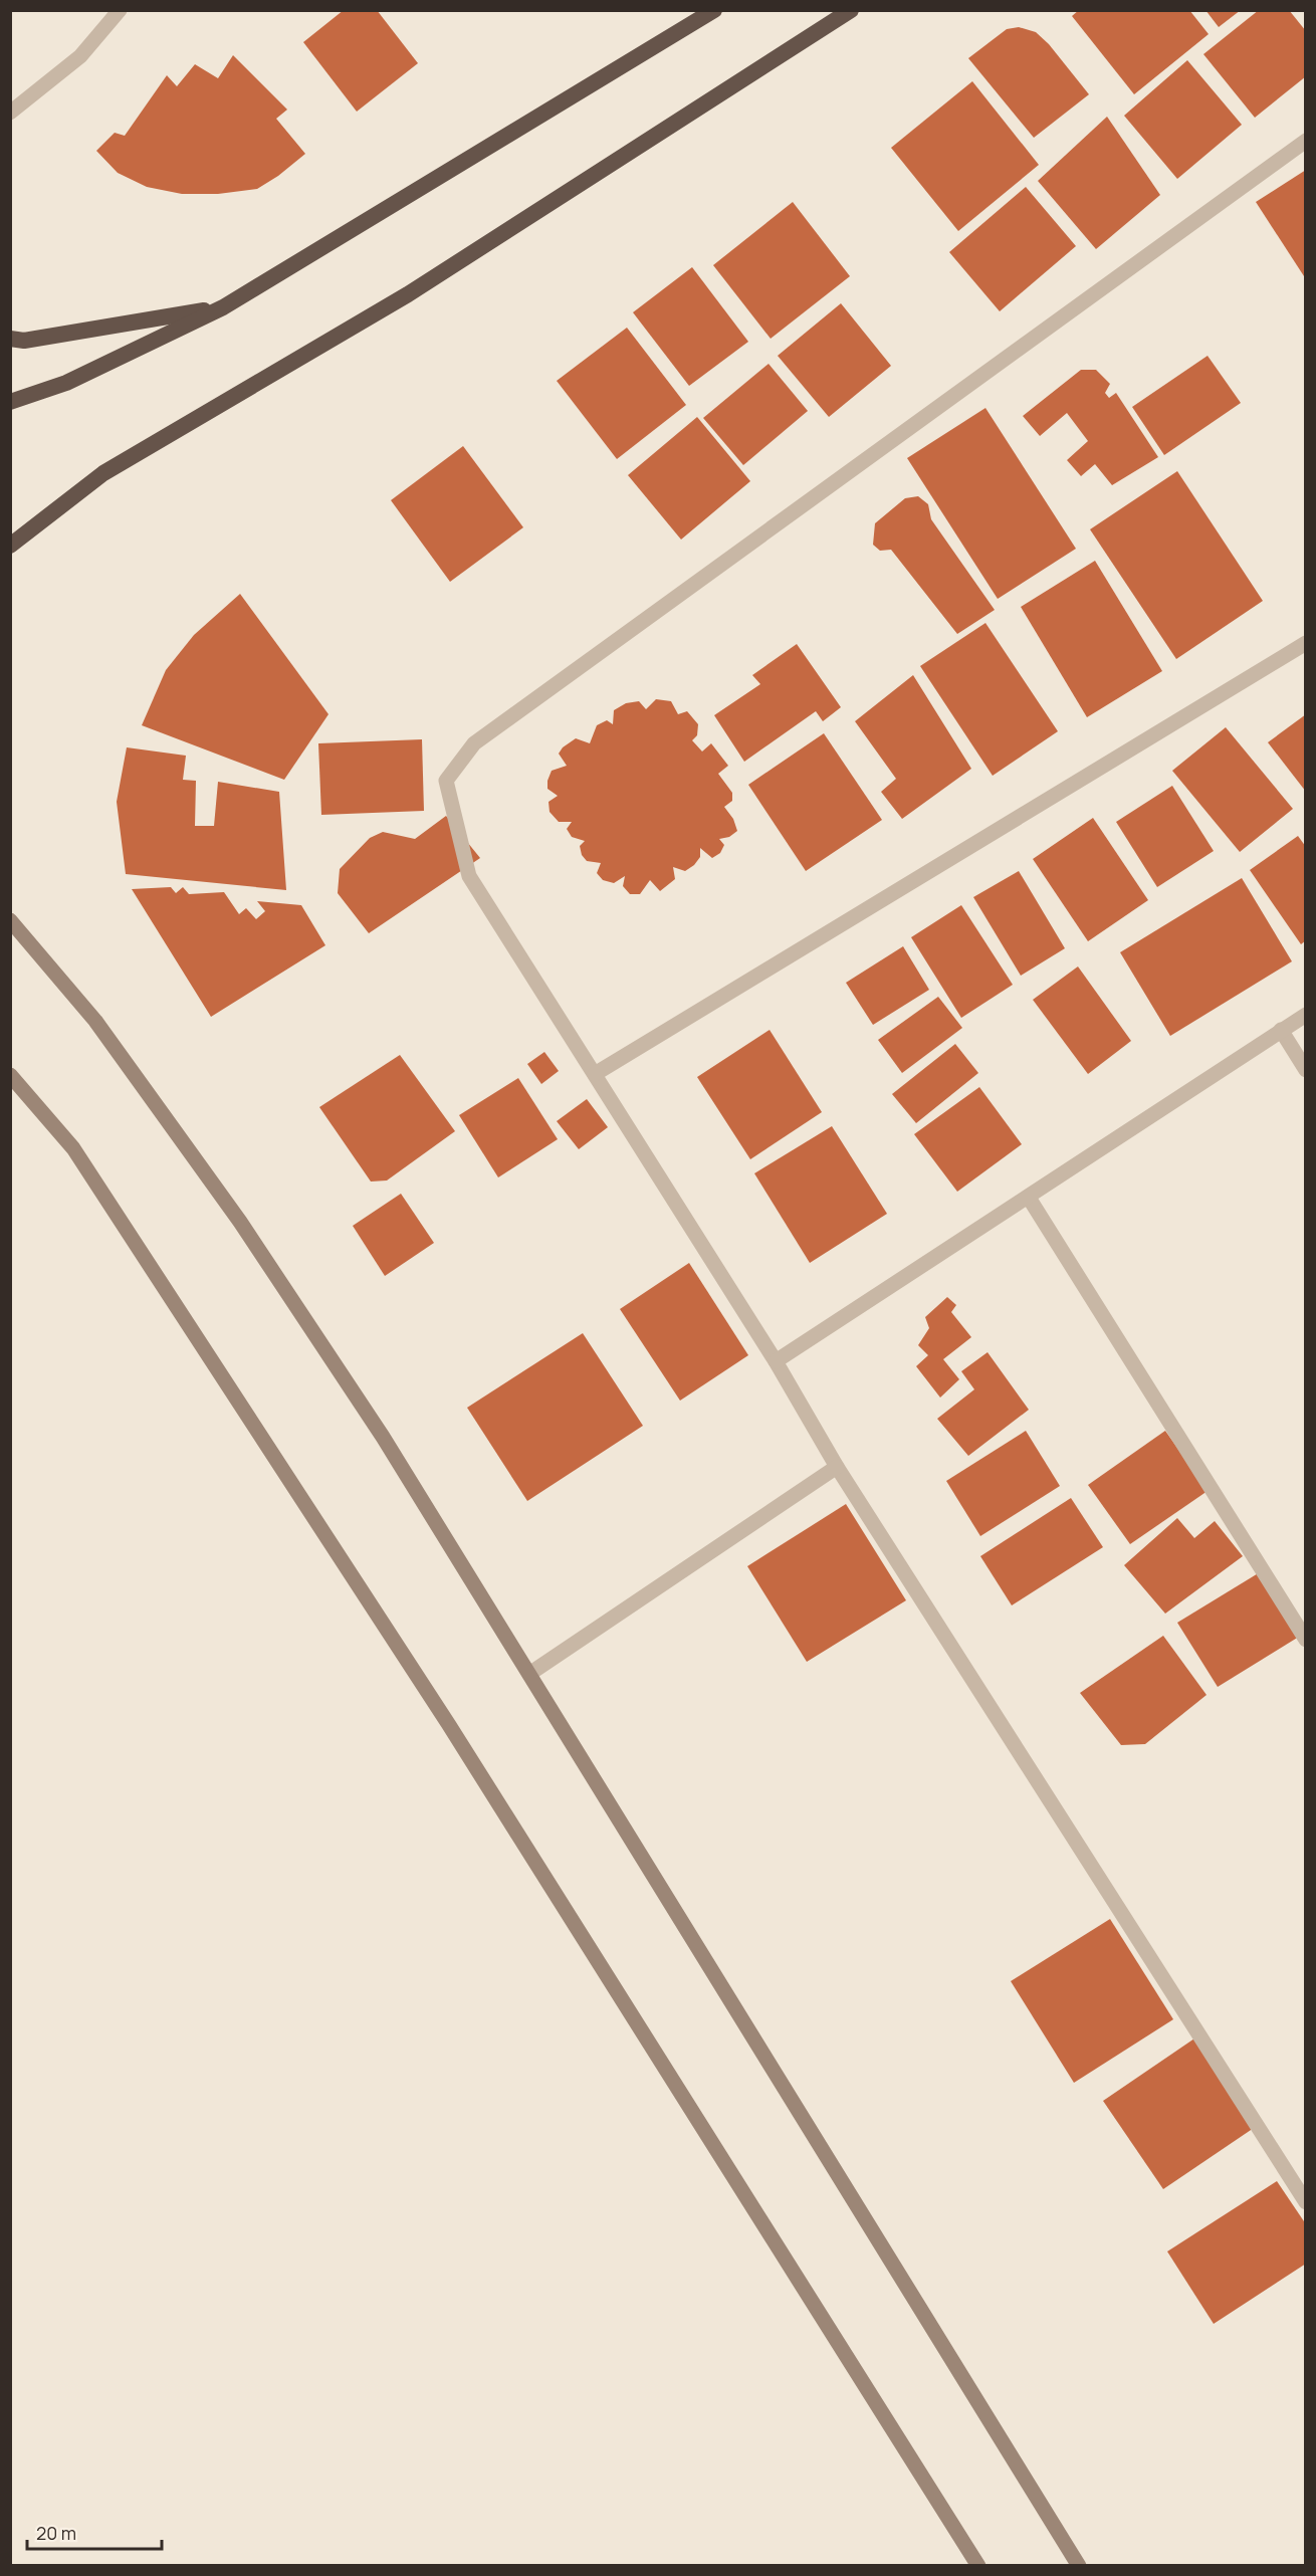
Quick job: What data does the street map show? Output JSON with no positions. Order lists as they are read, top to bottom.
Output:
{
  "scale_bar": "20 m"
}
